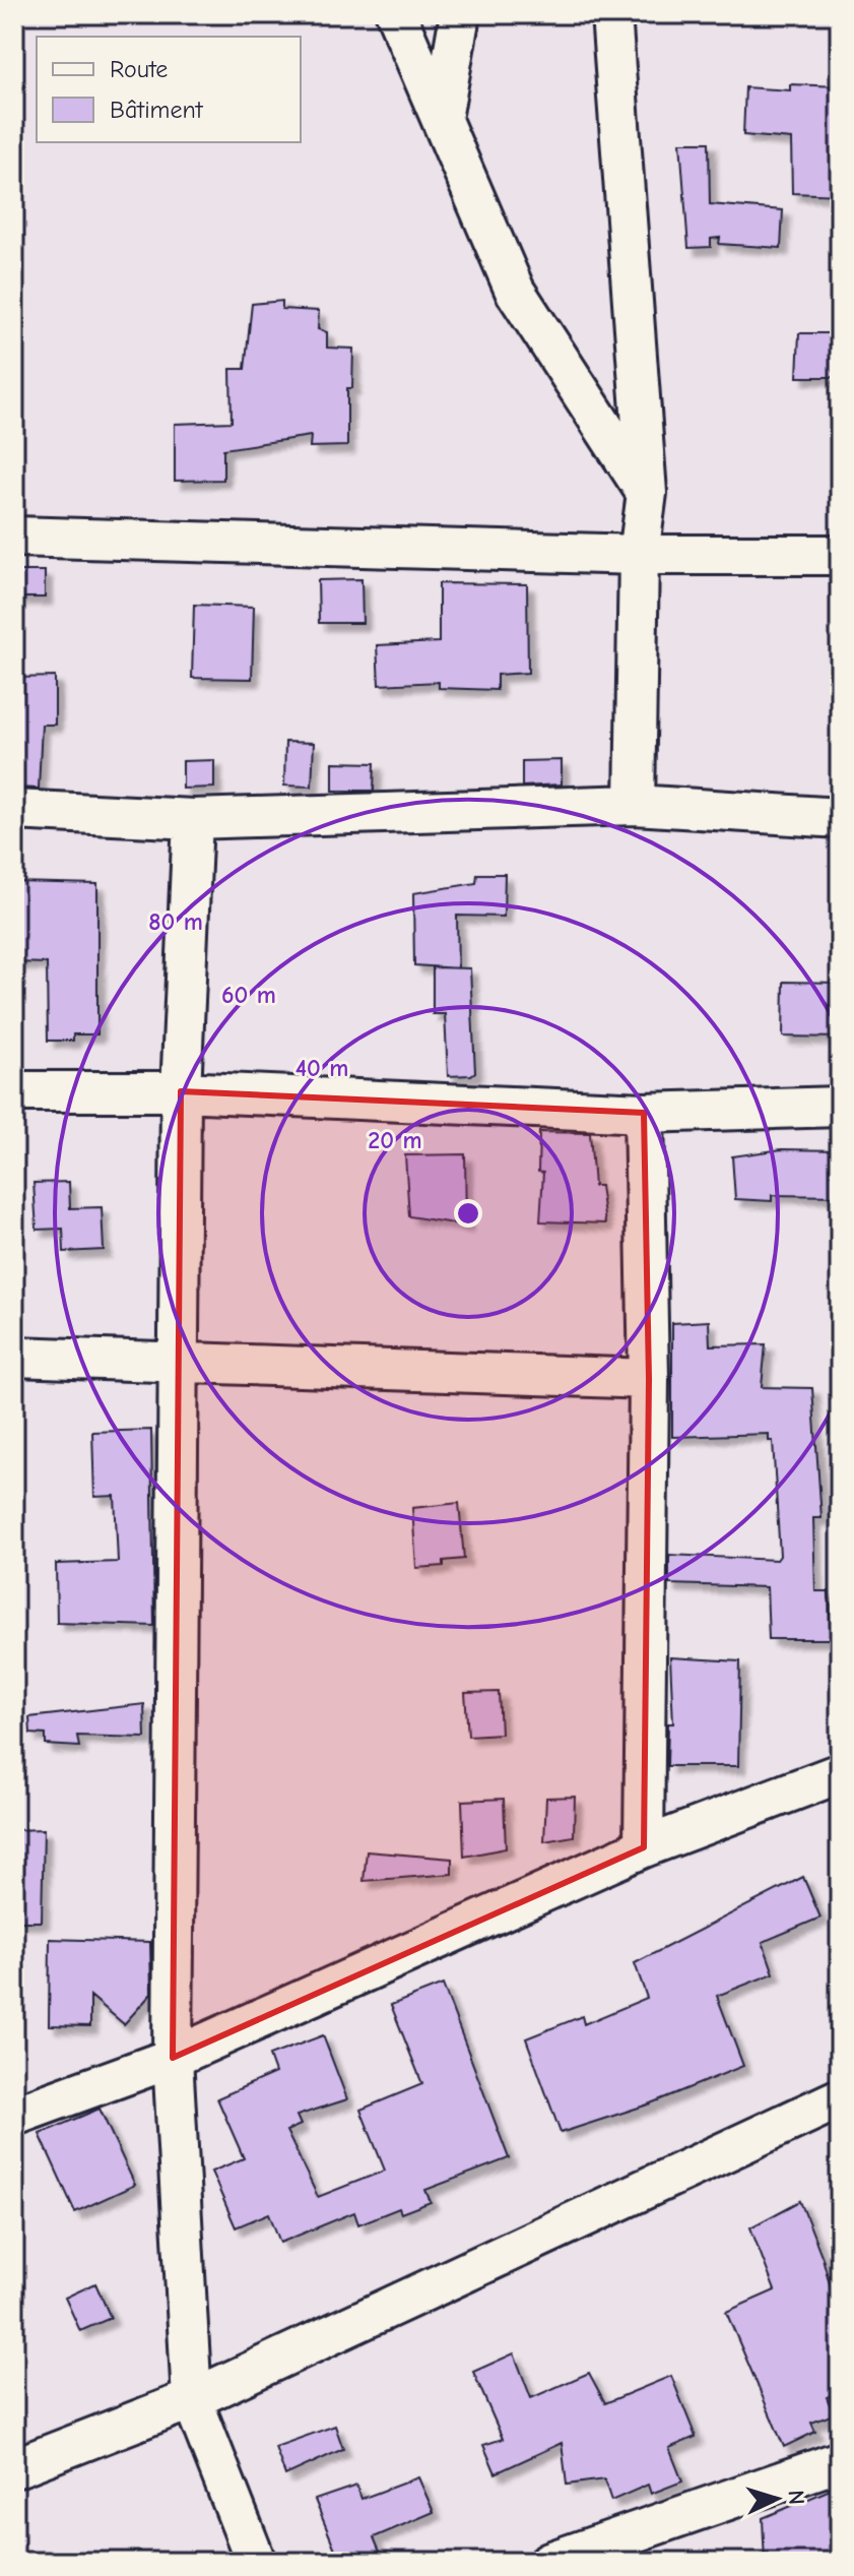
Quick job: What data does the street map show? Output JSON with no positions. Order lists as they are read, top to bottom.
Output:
{
  "legend": ["Route", "Bâtiment"],
  "north": "right",
  "rings": [
    "80 m",
    "60 m",
    "40 m",
    "20 m"
  ]
}
